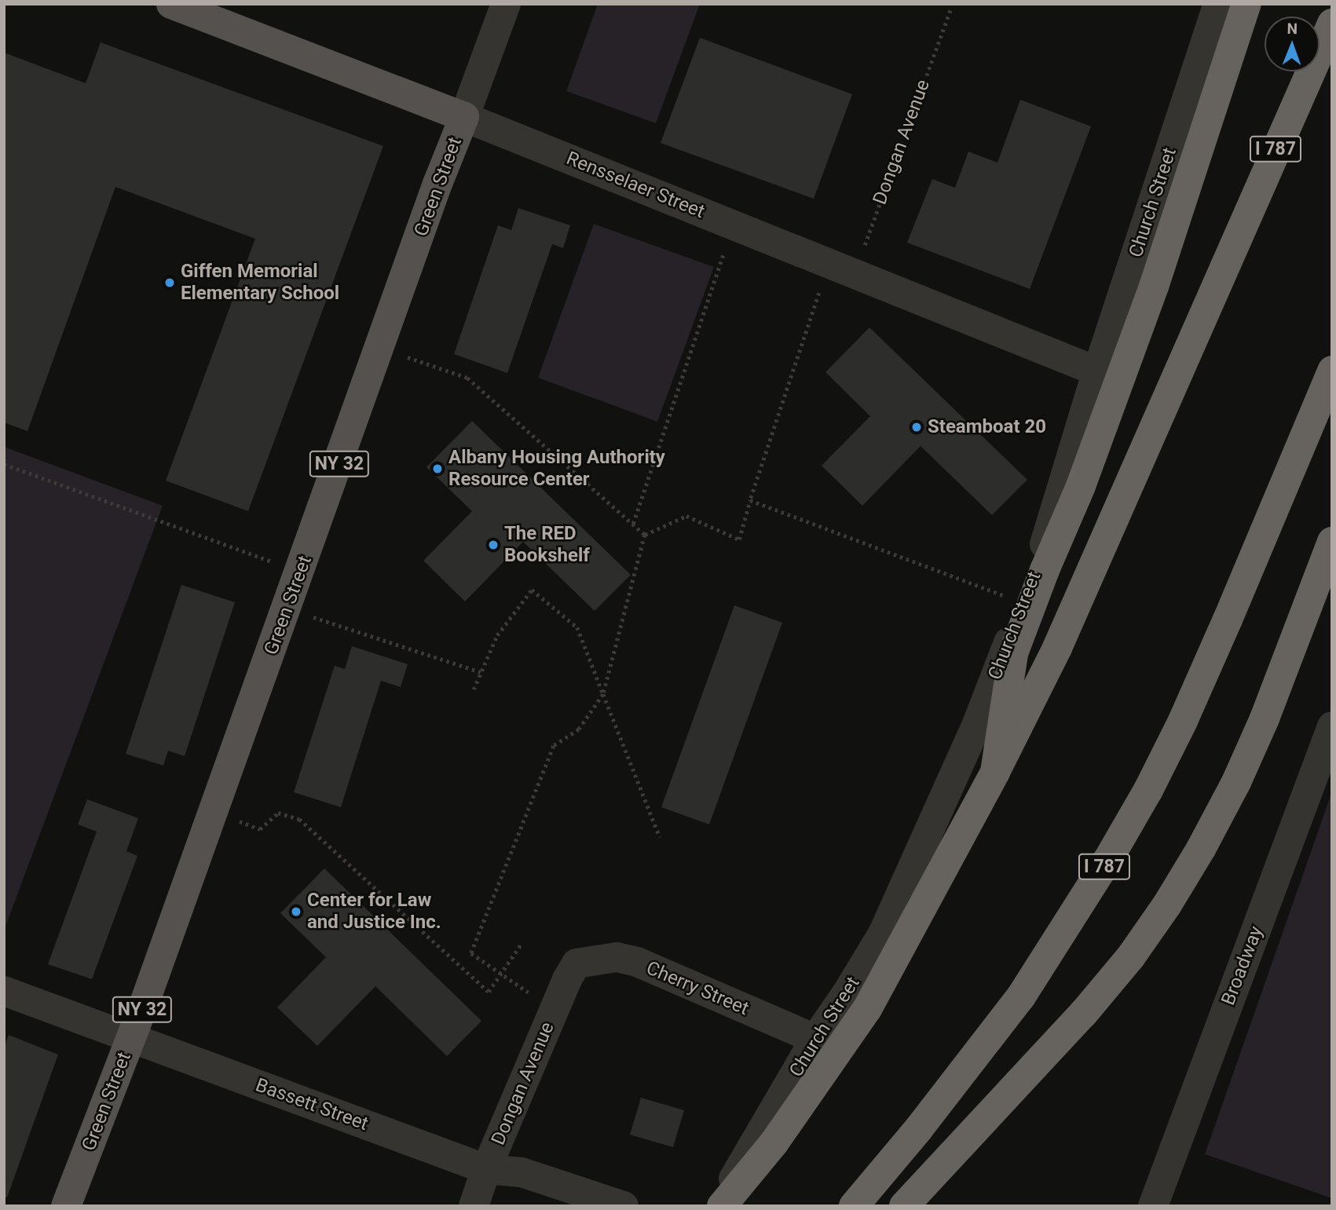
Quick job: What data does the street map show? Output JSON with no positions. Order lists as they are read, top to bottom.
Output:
{
  "streets": {
    "highway": ["I 787"],
    "main road": ["Rensselaer Street", "Green Street", "NY 32"],
    "street": [
      "Dongan Avenue",
      "Church Street",
      "Broadway",
      "Cherry Street",
      "Bassett Street"
    ]
  },
  "crossings": [
    ["Dongan Avenue", "Rensselaer Street"],
    ["Dongan Avenue", "Cherry Street"],
    ["Dongan Avenue", "Bassett Street"],
    ["Rensselaer Street", "Green Street"],
    ["Rensselaer Street", "Church Street"],
    ["Green Street", "Bassett Street"],
    ["Church Street", "Cherry Street"]
  ],
  "places": [
    "Giffen Memorial Elementary School",
    "Steamboat 20",
    "Albany Housing Authority Resource Center",
    "The RED Bookshelf",
    "Center for Law and Justice Inc."
  ],
  "north": "top"
}
